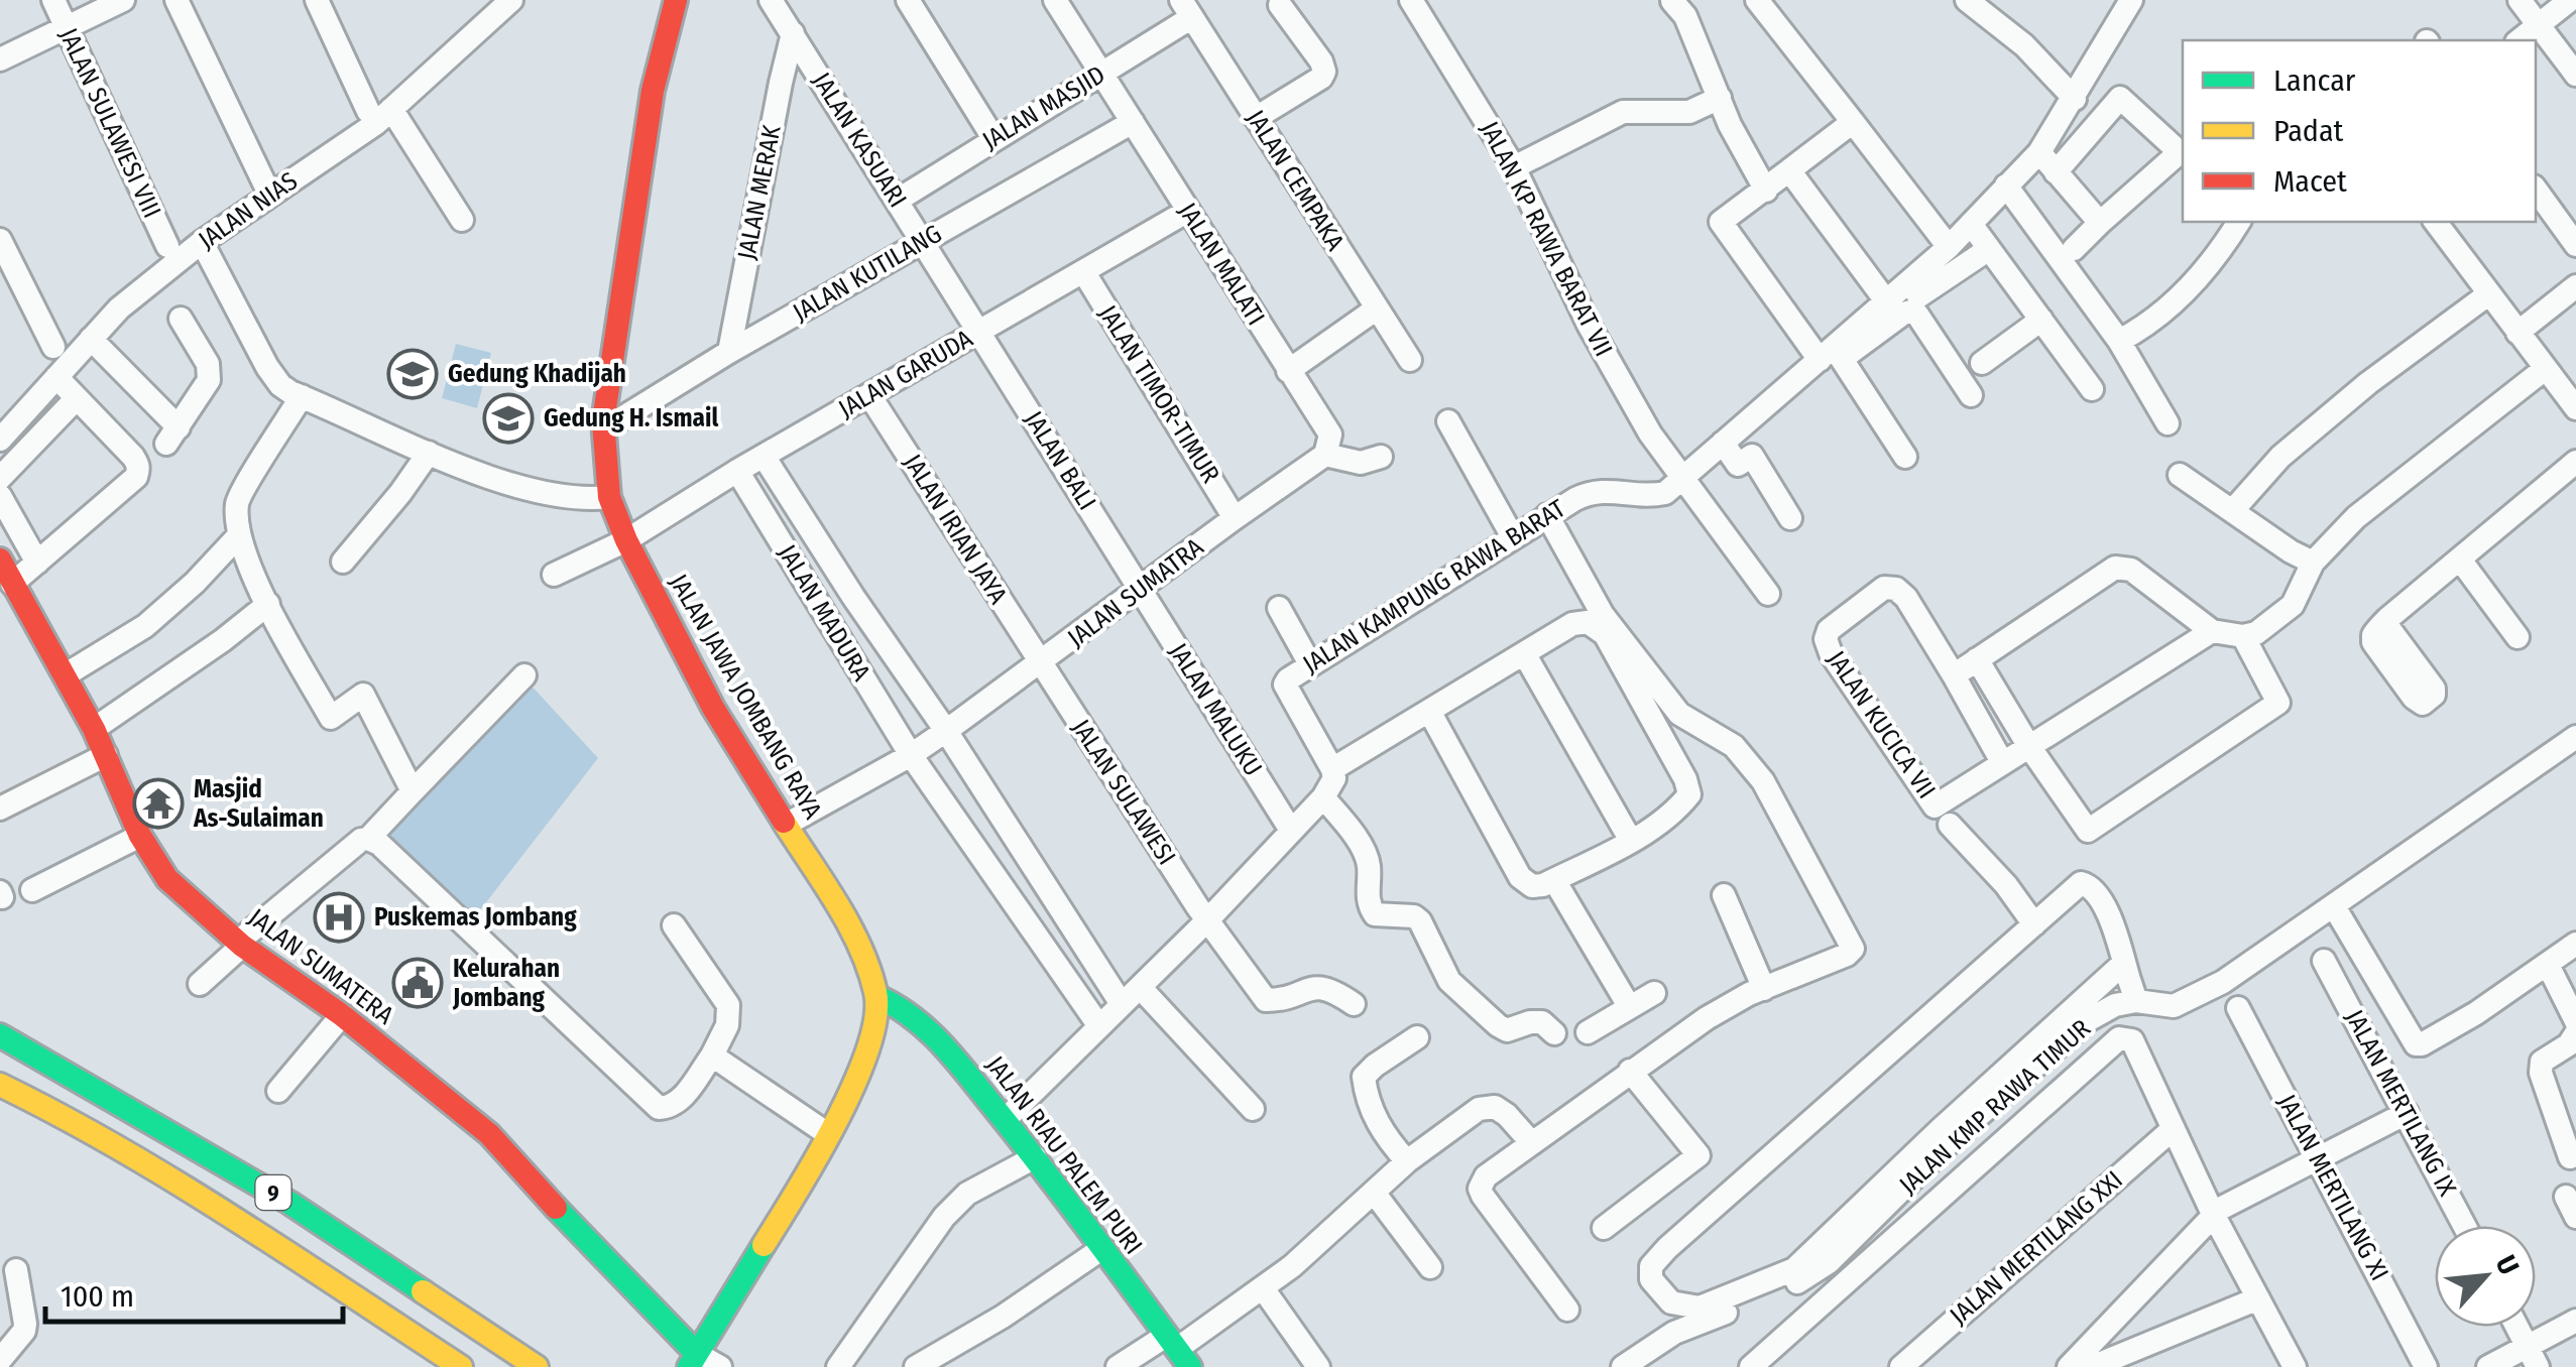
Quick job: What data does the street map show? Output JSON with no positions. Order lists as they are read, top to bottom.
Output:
{
  "streets": {
    "main road": [
      "JALAN JAWA JOMBANG RAYA",
      "JALAN SUMATERA",
      "JALAN RIAU PALEM PURI",
      "9"
    ],
    "street": [
      "JALAN MASJID",
      "JALAN SULAWESI VIII",
      "JALAN KASUARI",
      "JALAN CEMPAKA",
      "JALAN MERAK",
      "JALAN NIAS",
      "JALAN KP RAWA BARAT VII",
      "JALAN MALATI",
      "JALAN KUTILANG",
      "JALAN GARUDA",
      "JALAN TIMOR-TIMUR",
      "JALAN BALI",
      "JALAN IRIAN JAYA",
      "JALAN KAMPUNG RAWA BARAT",
      "JALAN SUMATRA",
      "JALAN MADURA",
      "JALAN MALUKU",
      "JALAN KUCICA VII",
      "JALAN SULAWESI",
      "JALAN MERTILANG IX",
      "JALAN KMP RAWA TIMUR",
      "JALAN MERTILANG XI",
      "JALAN MERTILANG XXI"
    ]
  },
  "crossings": [
    ["JALAN MASJID", "JALAN KASUARI"],
    ["JALAN MASJID", "JALAN CEMPAKA"],
    ["JALAN MASJID", "JALAN MALATI"],
    ["JALAN KASUARI", "JALAN MERAK"],
    ["JALAN KASUARI", "JALAN KUTILANG"],
    ["JALAN KASUARI", "JALAN GARUDA"],
    ["JALAN KASUARI", "JALAN BALI"],
    ["JALAN MERAK", "JALAN KUTILANG"],
    ["JALAN KP RAWA BARAT VII", "JALAN KAMPUNG RAWA BARAT"],
    ["JALAN MALATI", "JALAN KUTILANG"],
    ["JALAN MALATI", "JALAN GARUDA"],
    ["JALAN MALATI", "JALAN SUMATRA"],
    ["JALAN KUTILANG", "JALAN JAWA JOMBANG RAYA"],
    ["JALAN GARUDA", "JALAN TIMOR-TIMUR"],
    ["JALAN GARUDA", "JALAN BALI"],
    ["JALAN GARUDA", "JALAN IRIAN JAYA"],
    ["JALAN GARUDA", "JALAN MADURA"],
    ["JALAN GARUDA", "JALAN JAWA JOMBANG RAYA"],
    ["JALAN TIMOR-TIMUR", "JALAN SUMATRA"],
    ["JALAN BALI", "JALAN SUMATRA"],
    ["JALAN BALI", "JALAN MALUKU"],
    ["JALAN IRIAN JAYA", "JALAN SUMATRA"],
    ["JALAN IRIAN JAYA", "JALAN SULAWESI"],
    ["JALAN SUMATRA", "JALAN MADURA"],
    ["JALAN SUMATRA", "JALAN JAWA JOMBANG RAYA"],
    ["JALAN SUMATRA", "JALAN MALUKU"],
    ["JALAN SUMATRA", "JALAN SULAWESI"],
    ["JALAN JAWA JOMBANG RAYA", "JALAN SUMATERA"],
    ["JALAN JAWA JOMBANG RAYA", "JALAN RIAU PALEM PURI"]
  ],
  "places": {
    "school or university": ["Gedung Khadijah", "Gedung H. Ismail"],
    "temple": ["Masjid As-Sulaiman"],
    "hospital": ["Puskemas Jombang"],
    "public building": ["Kelurahan Jombang"]
  },
  "legend": ["Lancar", "Padat", "Macet"],
  "scale_bar": "100 m",
  "north": "top right"
}
